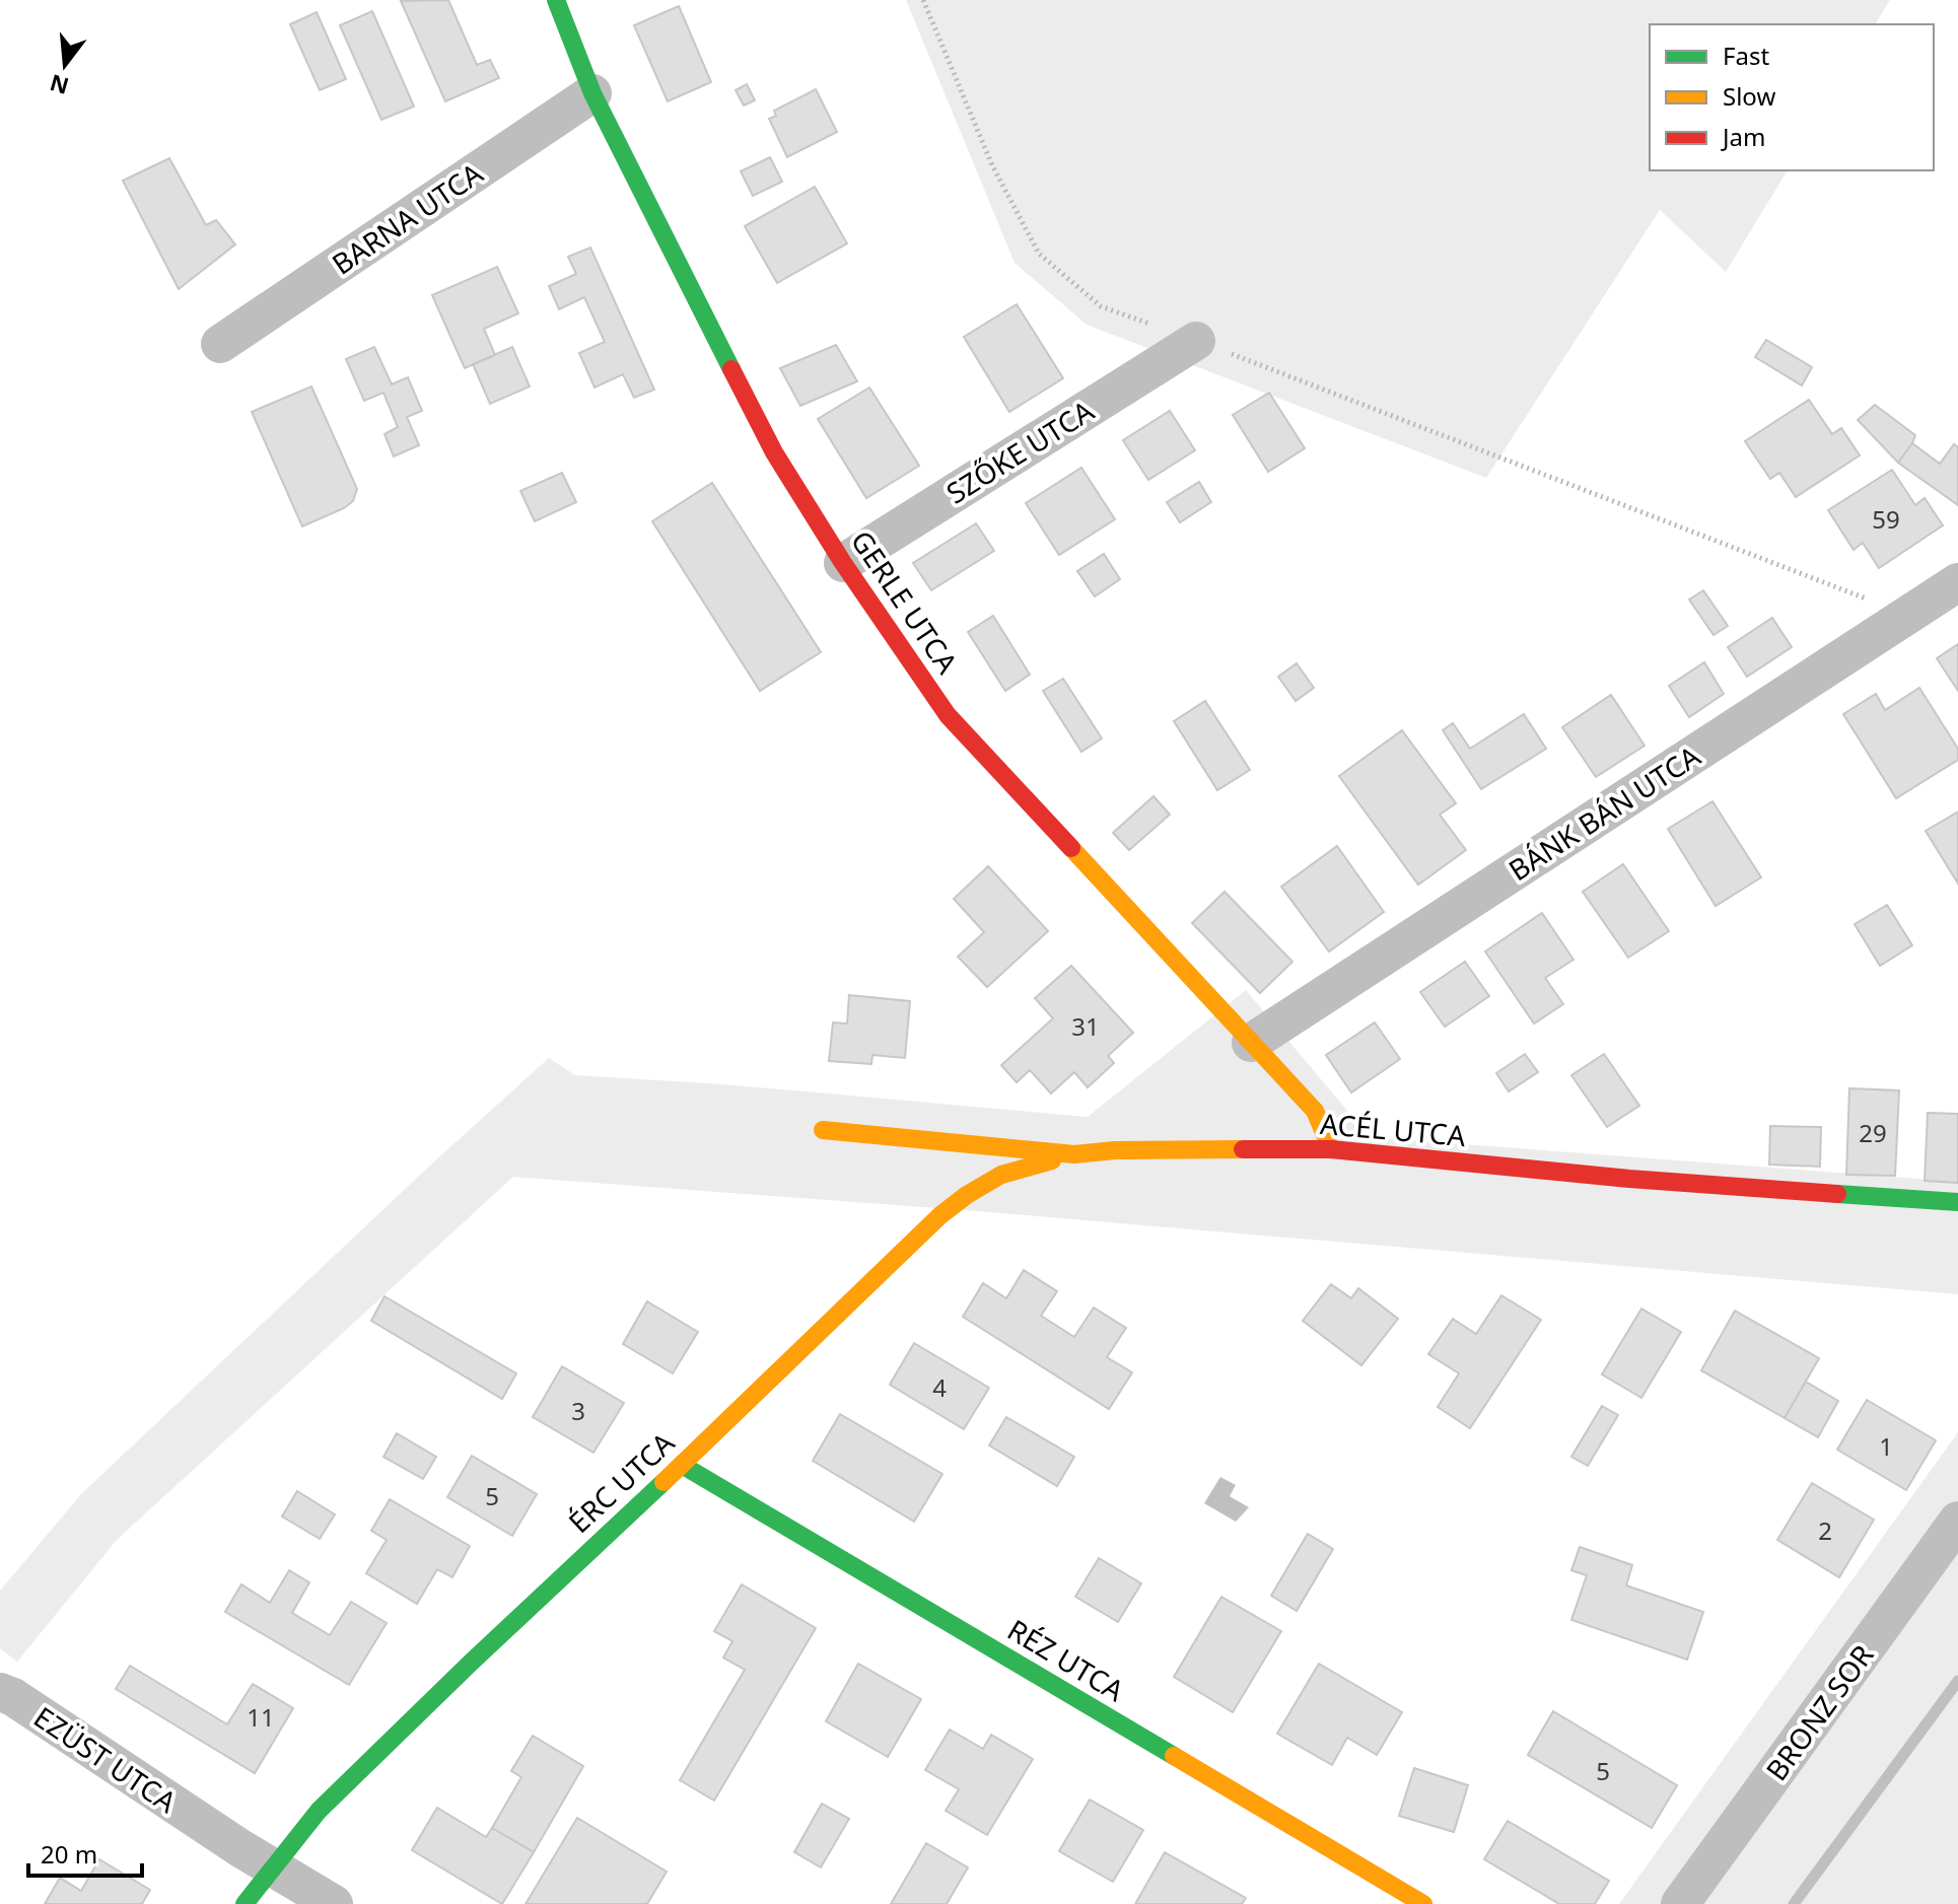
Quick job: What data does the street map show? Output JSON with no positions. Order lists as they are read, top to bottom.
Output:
{
  "streets": {
    "street": [
      "BARNA UTCA",
      "SZŐKE UTCA",
      "GERLE UTCA",
      "BÁNK BÁN UTCA",
      "ACÉL UTCA",
      "ÉRC UTCA",
      "RÉZ UTCA",
      "BRONZ SOR",
      "EZÜST UTCA"
    ]
  },
  "crossings": [
    ["BARNA UTCA", "GERLE UTCA"],
    ["SZŐKE UTCA", "GERLE UTCA"],
    ["GERLE UTCA", "BÁNK BÁN UTCA"],
    ["GERLE UTCA", "ACÉL UTCA"],
    ["ACÉL UTCA", "ÉRC UTCA"],
    ["ÉRC UTCA", "RÉZ UTCA"],
    ["ÉRC UTCA", "EZÜST UTCA"]
  ],
  "house_numbers": [
    "59",
    "31",
    "29",
    "4",
    "3",
    "1",
    "5",
    "2",
    "11",
    "5"
  ],
  "legend": ["Fast", "Slow", "Jam"],
  "scale_bar": "20 m",
  "north": "bottom"
}
